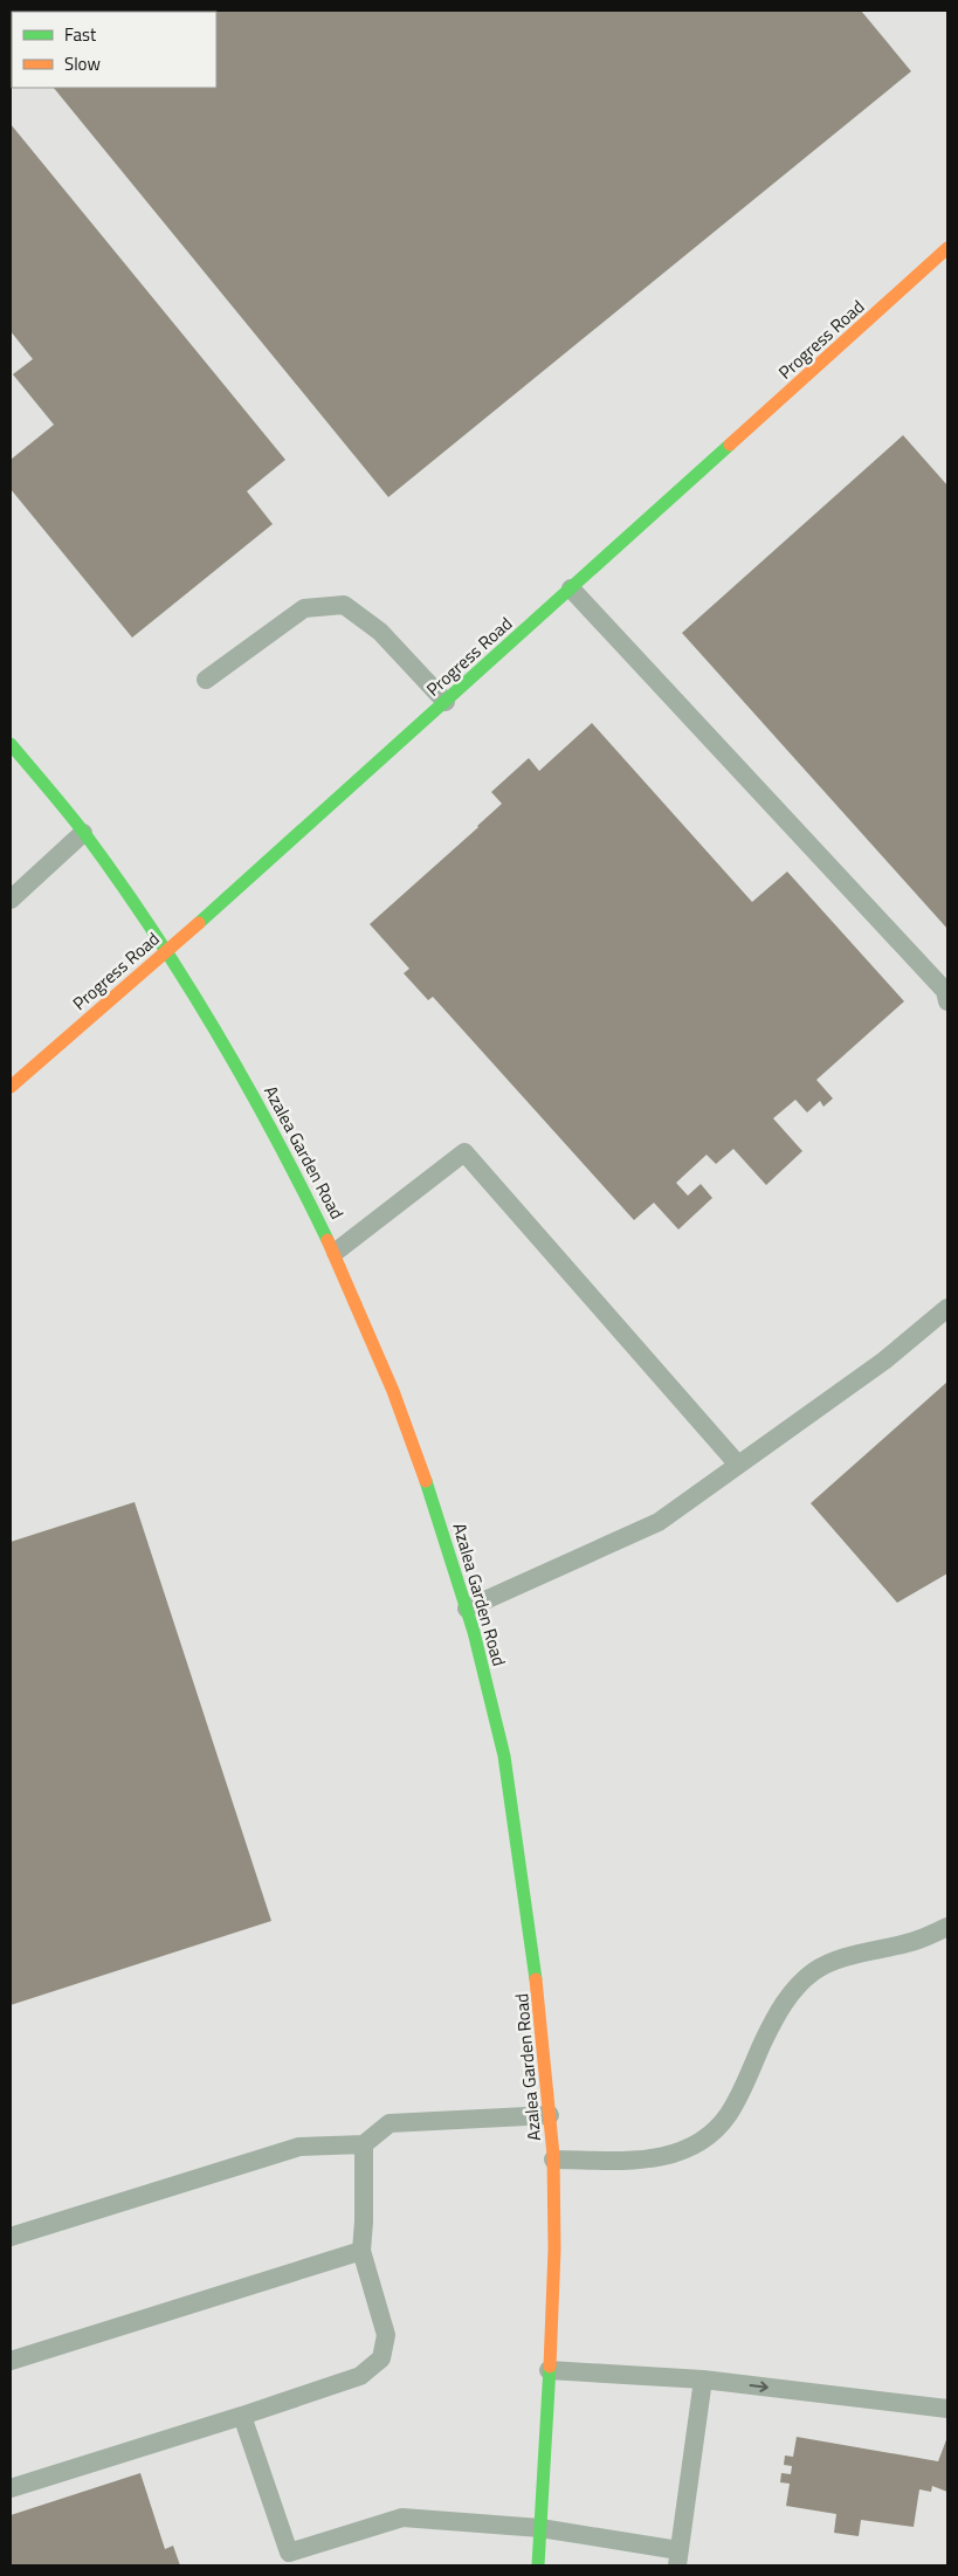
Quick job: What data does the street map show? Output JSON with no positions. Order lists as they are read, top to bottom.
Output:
{
  "streets": {
    "main road": ["Progress Road", "Azalea Garden Road"]
  },
  "crossings": [
    ["Progress Road", "Azalea Garden Road"]
  ],
  "legend": ["Fast", "Slow"]
}
